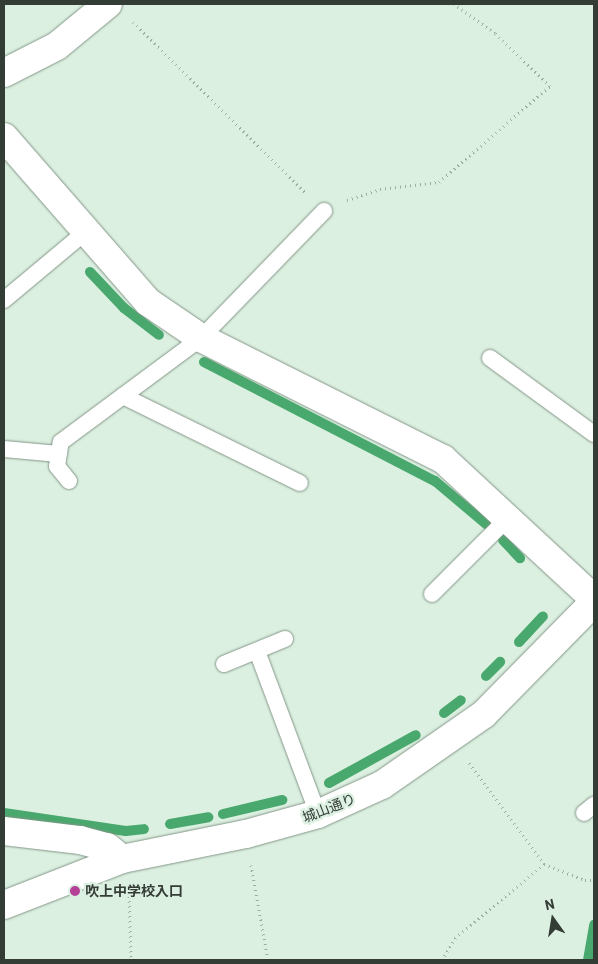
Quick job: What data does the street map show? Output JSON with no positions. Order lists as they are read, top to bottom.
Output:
{
  "streets": {
    "street": ["城山通り"]
  },
  "places": ["吹上中学校入口"],
  "north": "top"
}
